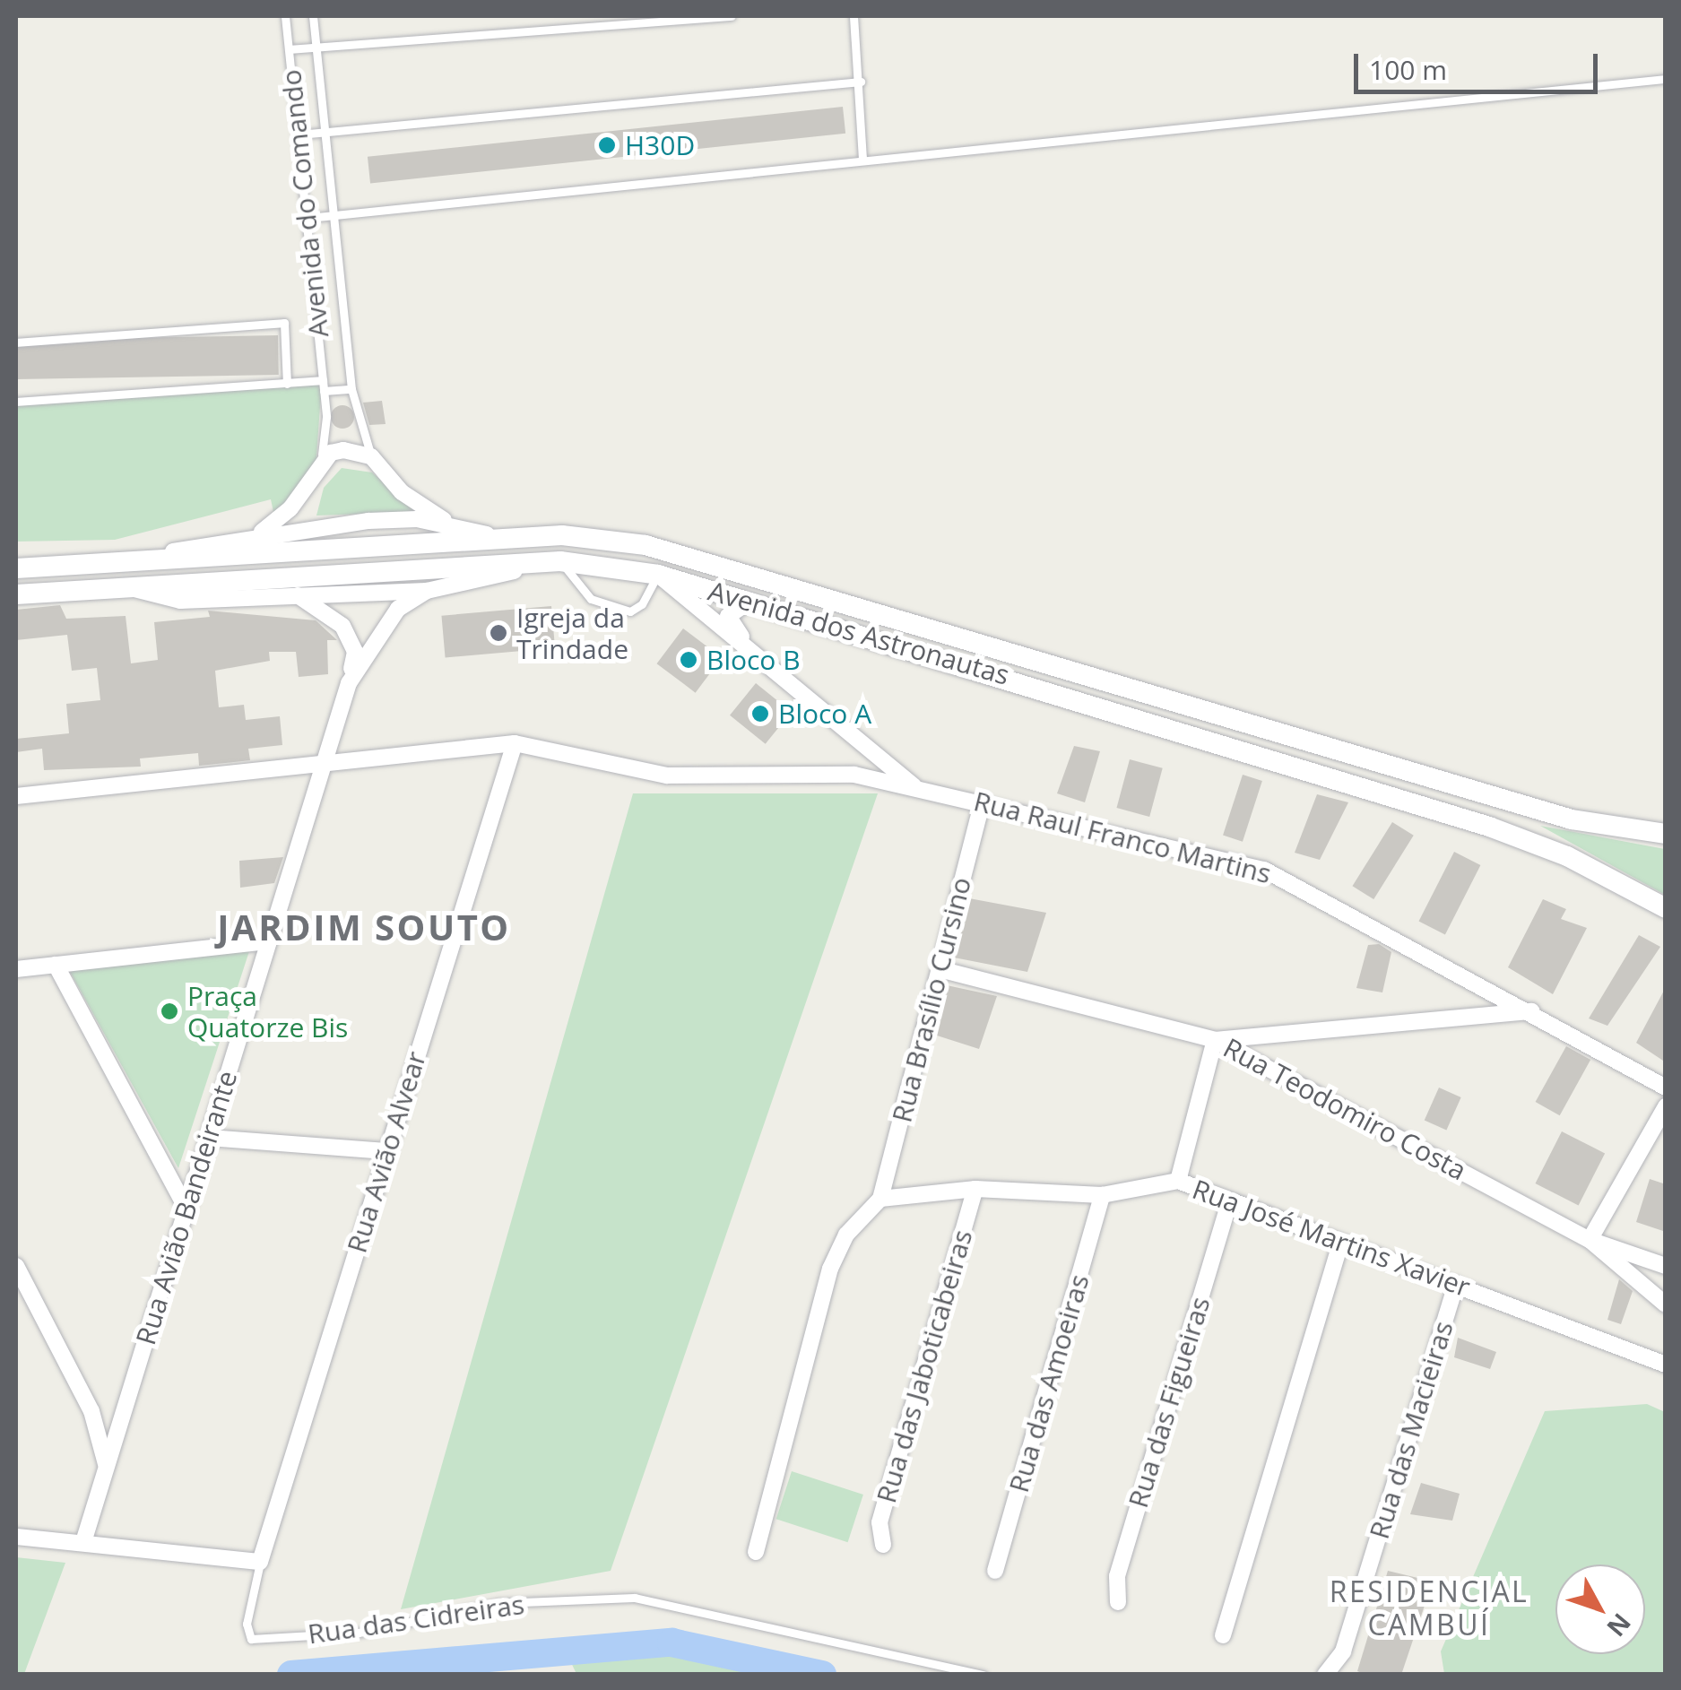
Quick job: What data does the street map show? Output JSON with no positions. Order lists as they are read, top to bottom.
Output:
{
  "streets": {
    "main road": ["Avenida dos Astronautas"],
    "street": [
      "Rua Raul Franco Martins",
      "Rua Brasílio Cursino",
      "Rua Teodomiro Costa",
      "Rua Avião Alvear",
      "Rua Avião Bandeirante",
      "Rua José Martins Xavier",
      "Rua das Jaboticabeiras",
      "Rua das Amoeiras",
      "Rua das Figueiras",
      "Rua das Macieiras"
    ],
    "lane": ["Avenida do Comando", "Rua das Cidreiras"]
  },
  "crossings": [
    ["Rua Raul Franco Martins", "Rua Brasílio Cursino"],
    ["Rua Raul Franco Martins", "Rua Avião Alvear"],
    ["Rua Raul Franco Martins", "Rua Avião Bandeirante"],
    ["Rua Brasílio Cursino", "Rua Teodomiro Costa"],
    ["Rua Brasílio Cursino", "Rua José Martins Xavier"],
    ["Rua Avião Alvear", "Rua das Cidreiras"],
    ["Rua José Martins Xavier", "Rua das Jaboticabeiras"],
    ["Rua José Martins Xavier", "Rua das Amoeiras"],
    ["Rua José Martins Xavier", "Rua das Figueiras"],
    ["Rua José Martins Xavier", "Rua das Macieiras"]
  ],
  "districts": ["JARDIM SOUTO", "RESIDENCIAL CAMBUÍ"],
  "places": [
    "H30D",
    "Igreja da Trindade",
    "Bloco B",
    "Bloco A",
    "Praça Quatorze Bis"
  ],
  "scale_bar": "100 m",
  "north": "bottom right"
}
